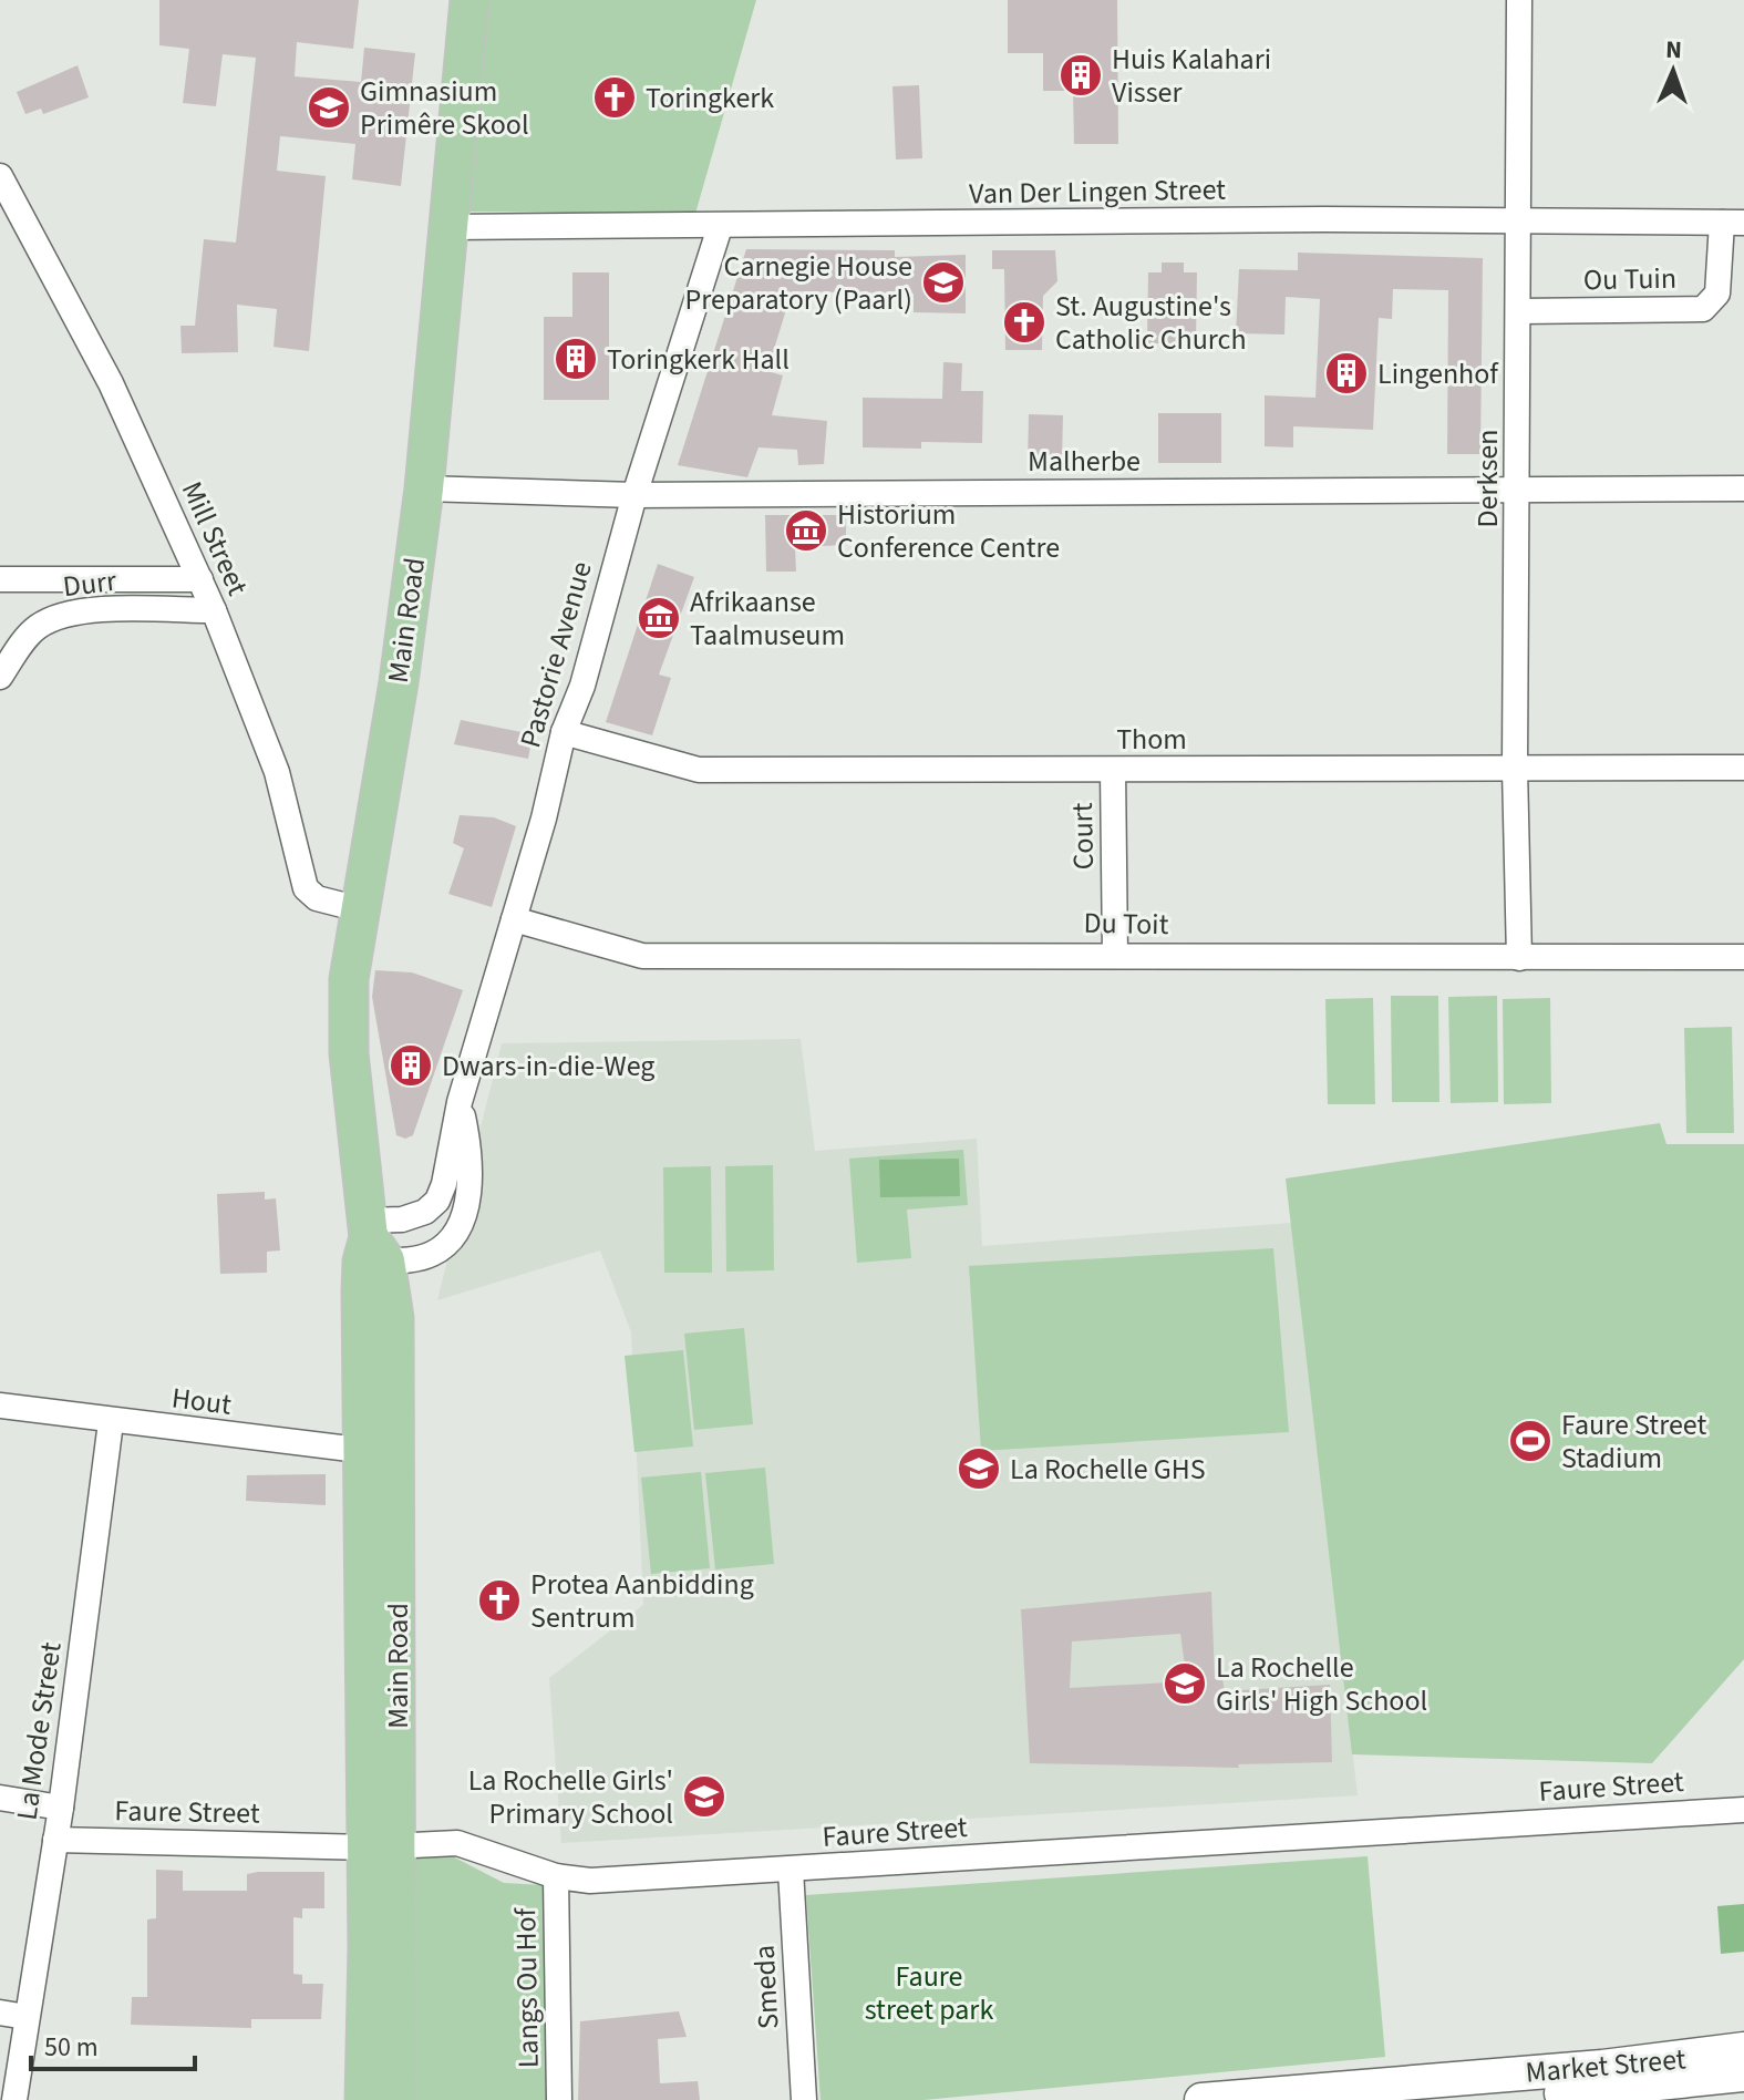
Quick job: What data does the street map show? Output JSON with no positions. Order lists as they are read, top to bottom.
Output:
{
  "streets": {
    "main road": ["Main Road", "Market Street"],
    "street": [
      "Van Der Lingen Street",
      "Ou Tuin",
      "Malherbe",
      "Derksen",
      "Mill Street",
      "Durr",
      "Pastorie Avenue",
      "Thom",
      "Court",
      "Du Toit",
      "Hout",
      "La Mode Street",
      "Faure Street",
      "Smeda",
      "Langs Ou Hof"
    ]
  },
  "crossings": [
    ["Van Der Lingen Street", "Ou Tuin"],
    ["Van Der Lingen Street", "Derksen"],
    ["Van Der Lingen Street", "Main Road"],
    ["Van Der Lingen Street", "Pastorie Avenue"],
    ["Ou Tuin", "Derksen"],
    ["Malherbe", "Derksen"],
    ["Malherbe", "Main Road"],
    ["Malherbe", "Pastorie Avenue"],
    ["Derksen", "Thom"],
    ["Derksen", "Du Toit"],
    ["Mill Street", "Durr"],
    ["Mill Street", "Main Road"],
    ["Main Road", "Pastorie Avenue"],
    ["Main Road", "Hout"],
    ["Main Road", "Faure Street"],
    ["Pastorie Avenue", "Thom"],
    ["Pastorie Avenue", "Du Toit"],
    ["Thom", "Court"],
    ["Court", "Du Toit"],
    ["Hout", "La Mode Street"],
    ["La Mode Street", "Faure Street"],
    ["Faure Street", "Smeda"],
    ["Faure Street", "Langs Ou Hof"]
  ],
  "parks": ["Faure street park"],
  "places": {
    "building": [
      "Huis Kalahari Visser",
      "Toringkerk Hall",
      "Lingenhof",
      "Dwars-in-die-Weg"
    ],
    "church": ["Toringkerk", "St. Augustine's Catholic Church", "Protea Aanbidding Sentrum"],
    "school or university": [
      "Gimnasium Primêre Skool",
      "Carnegie House Preparatory (Paarl)",
      "La Rochelle GHS",
      "La Rochelle Girls' High School",
      "La Rochelle Girls' Primary School"
    ],
    "museum": ["Historium Conference Centre", "Afrikaanse Taalmuseum"],
    "sports": ["Faure Street Stadium"]
  },
  "scale_bar": "50 m",
  "north": "top"
}
